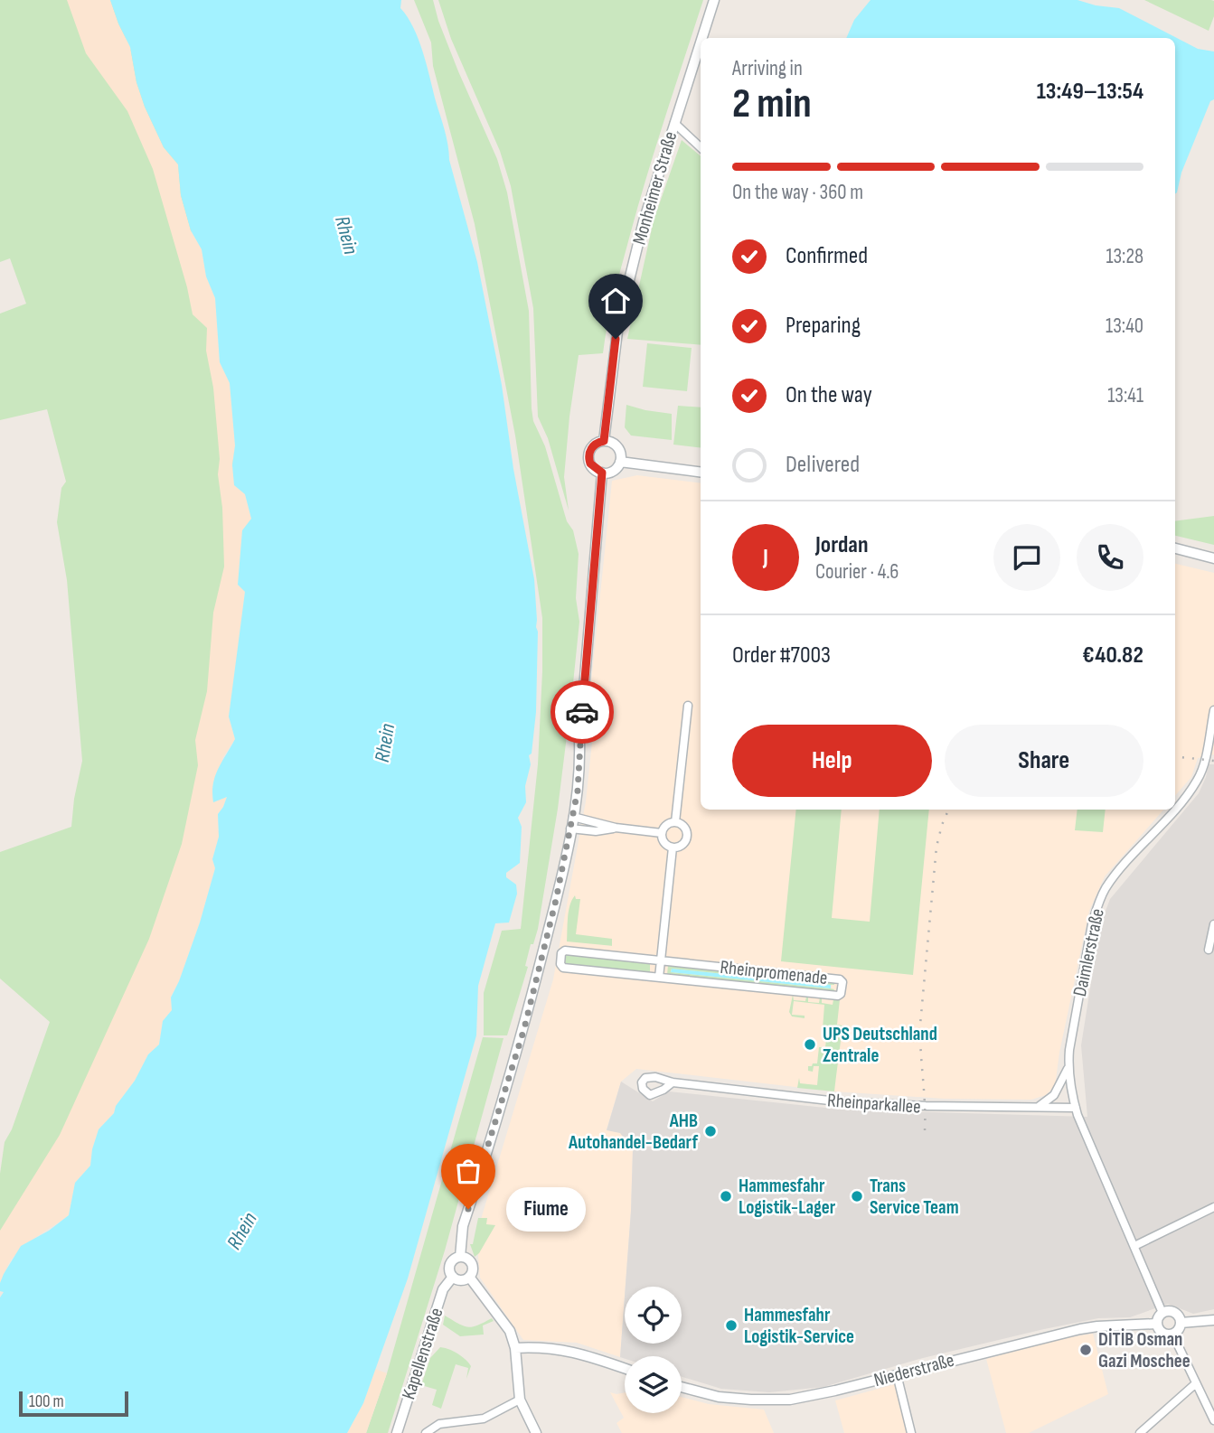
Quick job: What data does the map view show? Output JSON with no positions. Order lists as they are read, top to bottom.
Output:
{
  "streets": {
    "street": [
      "Monheimer Straße",
      "Daimlerstraße",
      "Rheinpromenade",
      "Rheinparkallee",
      "Kapellenstraße",
      "Niederstraße"
    ]
  },
  "crossings": [
    ["Daimlerstraße", "Rheinparkallee"],
    ["Daimlerstraße", "Niederstraße"]
  ],
  "water": ["Rhein"],
  "places": [
    "UPS Deutschland Zentrale",
    "AHB Autohandel-Bedarf",
    "Hammesfahr Logistik-Lager",
    "Trans Service Team",
    "Fiume",
    "Hammesfahr Logistik-Service",
    "DİTİB Osman Gazi Moschee"
  ],
  "scale_bar": "100 m",
  "page": {
    "heading": ["2 min", "Arriving in", "13:49–13:54"],
    "panel": [
      "Jordan",
      "Courier · 4.6",
      "Order #7003",
      "€40.82"
    ],
    "bar": "On the way · 360 m",
    "list": [
      ["Confirmed", "13:28"],
      ["Preparing", "13:40"],
      ["On the way", "13:41"],
      "Delivered"
    ],
    "round": "J",
    "buttons": ["Help", "Share"],
    "bubble": "Fiume",
    "scale": "100 m"
  }
}
